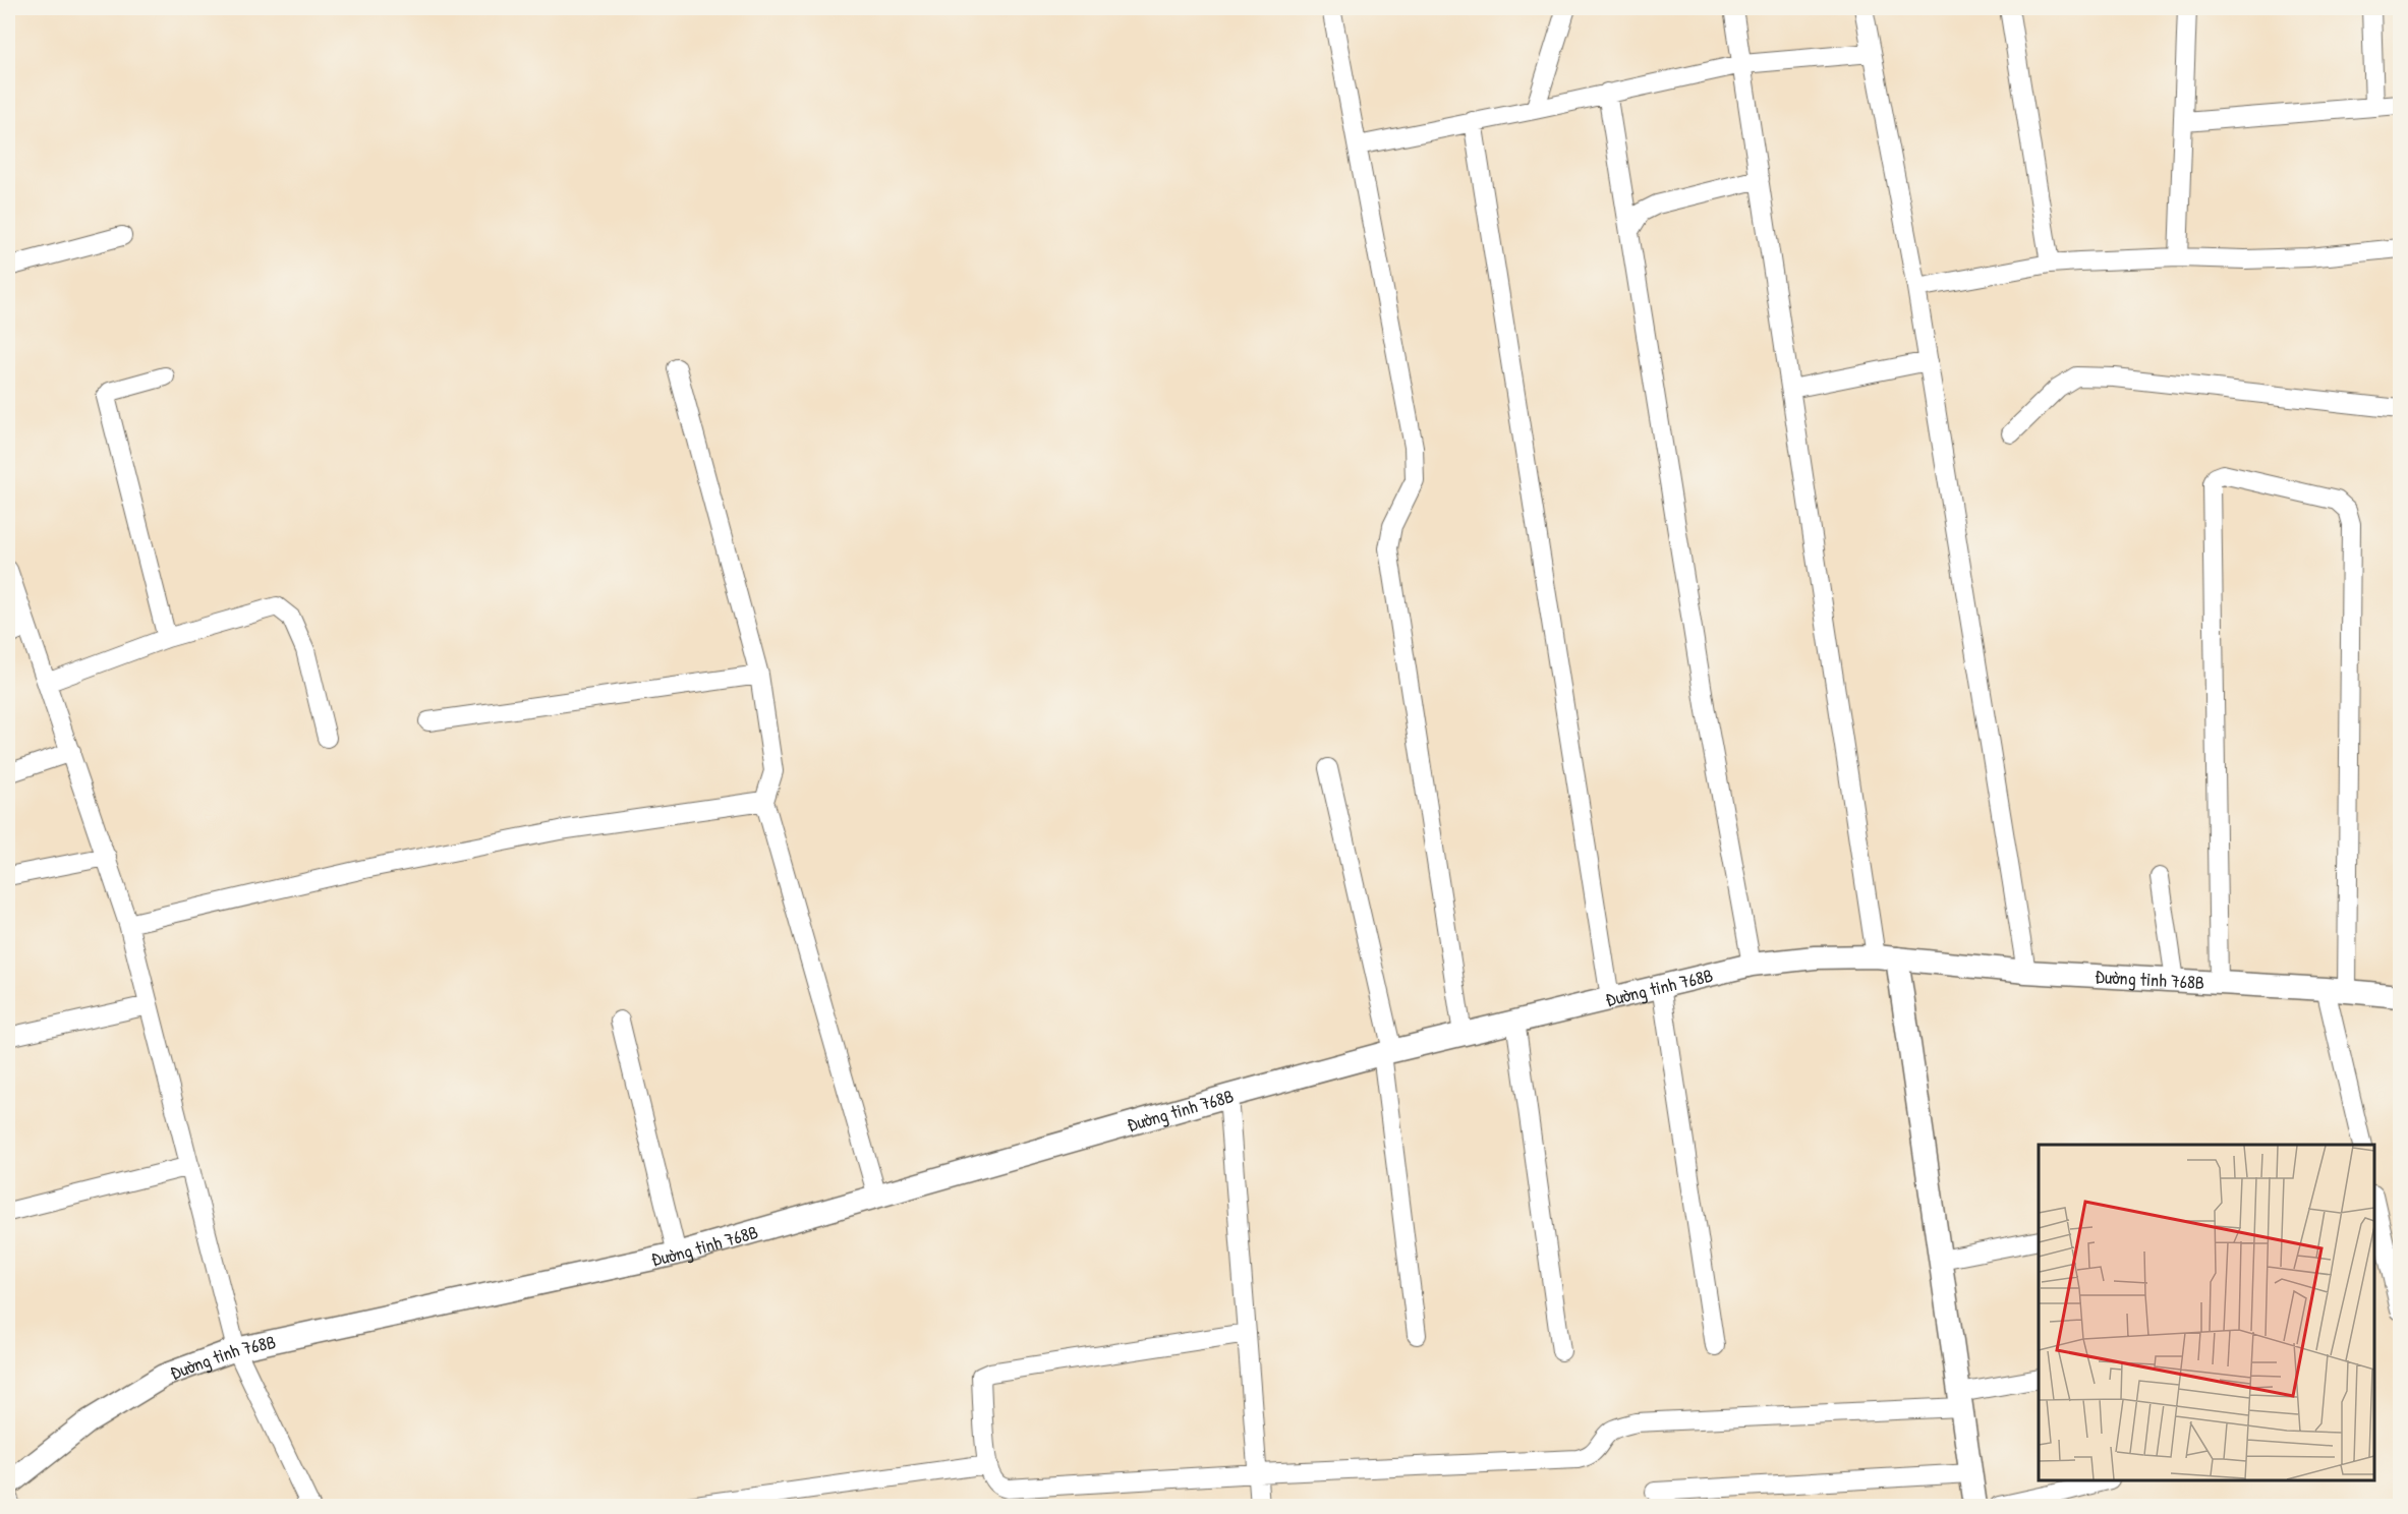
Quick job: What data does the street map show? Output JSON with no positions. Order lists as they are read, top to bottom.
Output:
{
  "streets": {
    "street": ["Đường tỉnh 768B"]
  }
}
